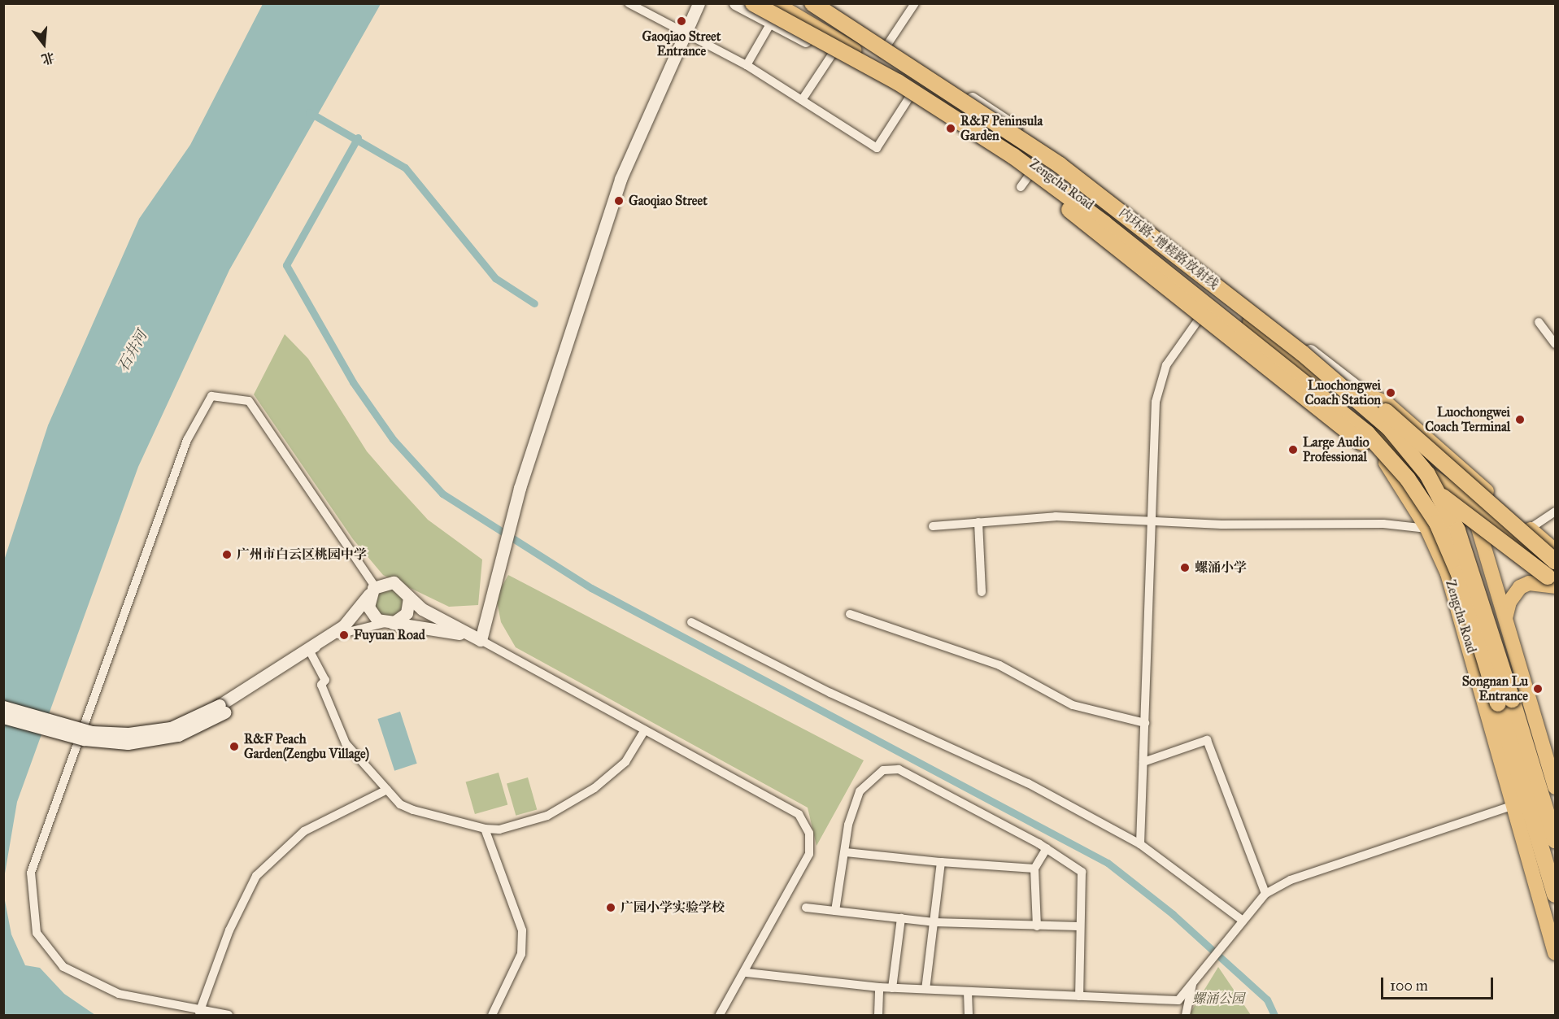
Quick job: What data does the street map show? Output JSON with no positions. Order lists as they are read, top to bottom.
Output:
{
  "streets": {
    "highway": ["Zengcha Road", "内环路-增槎路放射线"]
  },
  "crossings": [
    ["Zengcha Road", "内环路-增槎路放射线"]
  ],
  "water": ["石井河"],
  "parks": ["螺涌公园"],
  "places": [
    "Gaoqiao Street Entrance",
    "R&F Peninsula Garden",
    "Gaoqiao Street",
    "Luochongwei Coach Station",
    "Luochongwei Coach Terminal",
    "Large Audio Professional",
    "广州市白云区桃园中学",
    "螺涌小学",
    "Fuyuan Road",
    "Songnan Lu Entrance",
    "R&F Peach Garden(Zengbu Village)",
    "广园小学实验学校"
  ],
  "scale_bar": "100 m",
  "north": "bottom"
}
